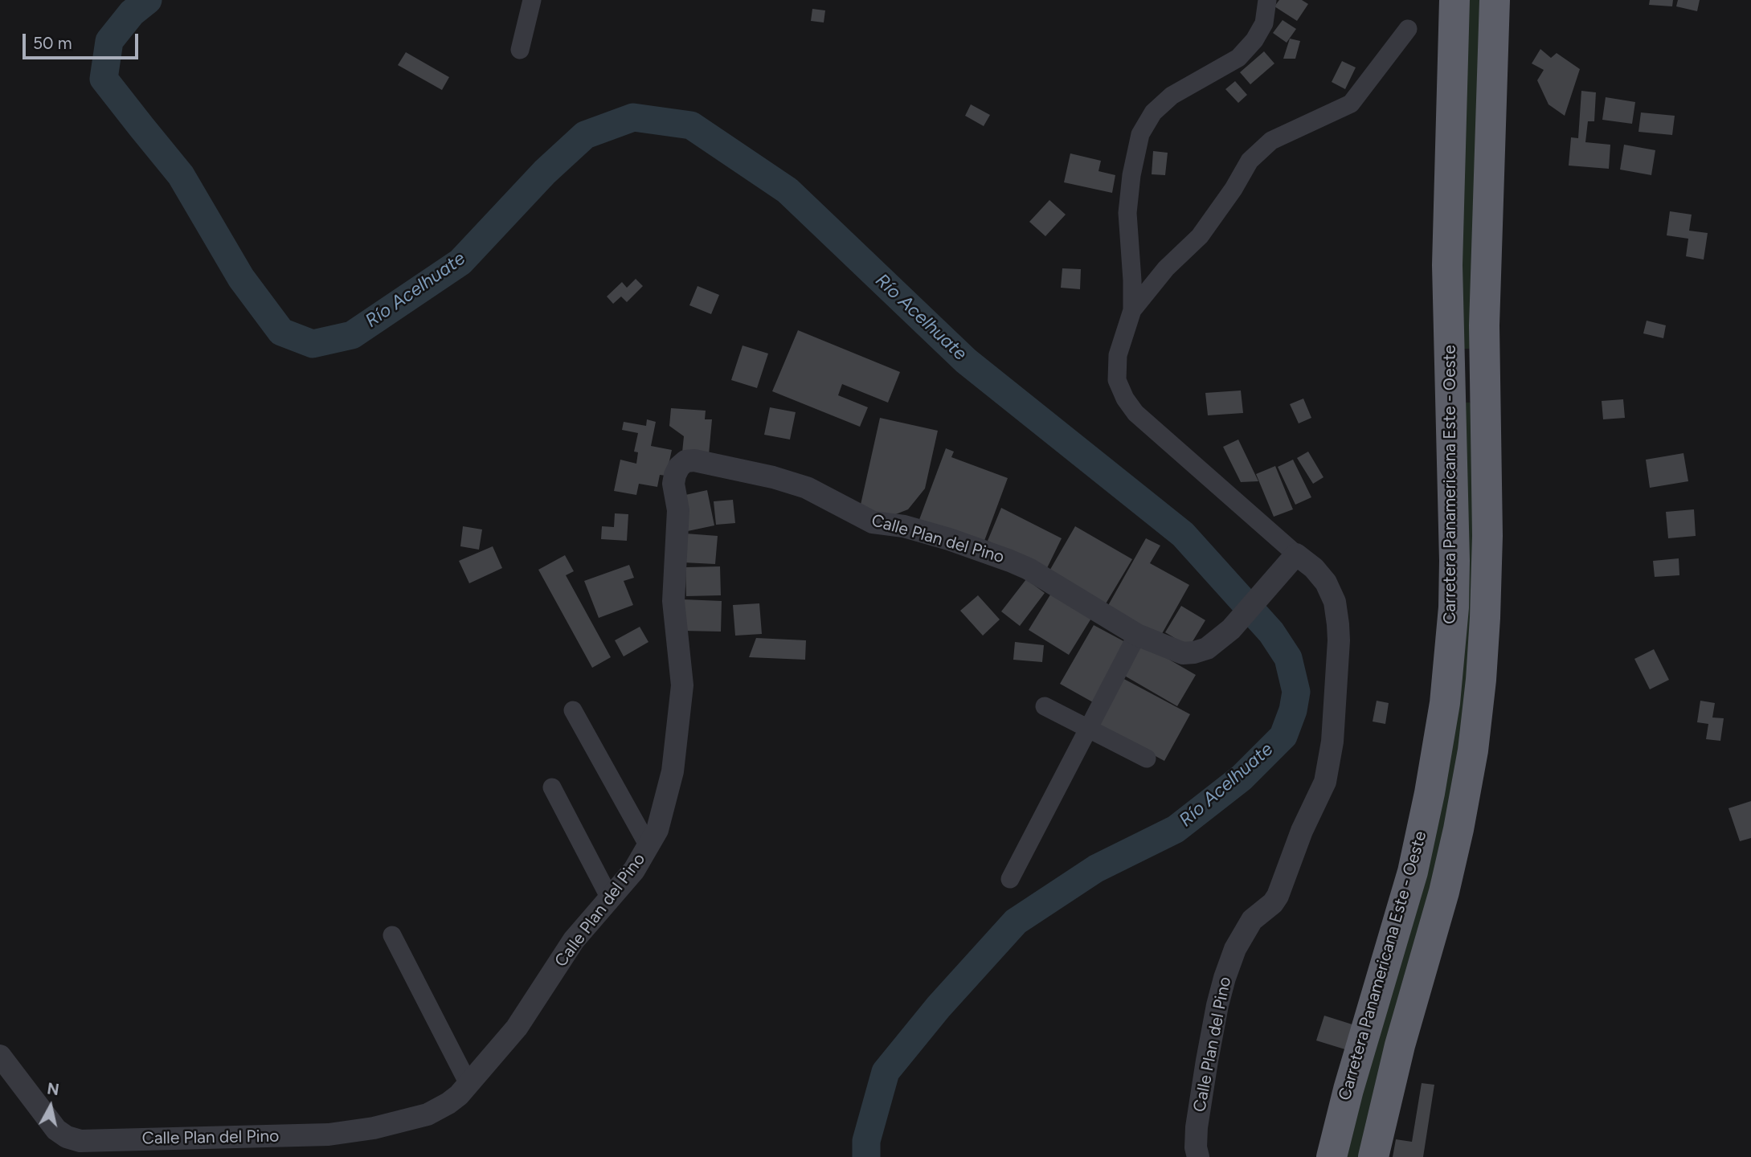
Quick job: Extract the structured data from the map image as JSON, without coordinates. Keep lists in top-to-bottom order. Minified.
{"streets":{"highway":["Carretera Panamericana Este - Oeste"],"street":["Calle Plan del Pino"]},"water":["Río Acelhuate"],"scale_bar":"50 m","north":"top"}
